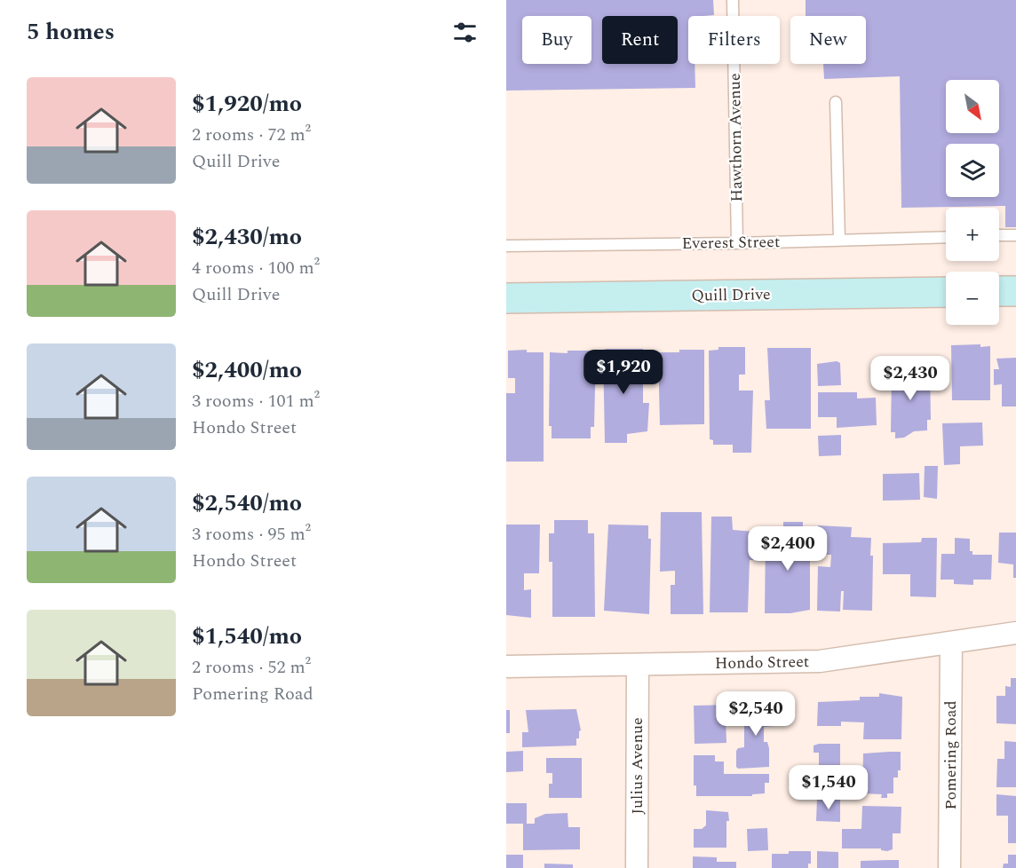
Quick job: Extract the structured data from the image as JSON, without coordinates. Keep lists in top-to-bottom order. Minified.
{"streets":{"street":["Quill Drive","Hondo Street","Pomering Road","Julius Avenue"],"lane":["Hawthorn Avenue","Everest Street"]},"crossings":[["Hawthorn Avenue","Everest Street"],["Hondo Street","Pomering Road"],["Hondo Street","Julius Avenue"]],"north":"bottom right","page":{"heading":"5 homes","chip":["Buy","Rent","Filters","New"],"list":[{"name":"$1,920/mo","note":"2 rooms · 72 m² · Quill Drive"},{"name":"$2,430/mo","note":"4 rooms · 100 m² · Quill Drive"},{"name":"$2,400/mo","note":"3 rooms · 101 m² · Hondo Street"},{"name":"$2,540/mo","note":"3 rooms · 95 m² · Hondo Street"},{"name":"$1,540/mo","note":"2 rooms · 52 m² · Pomering Road"}],"map_buttons":["+","−"],"price":["$1,920","$2,430","$2,400","$2,540","$1,540"]}}
